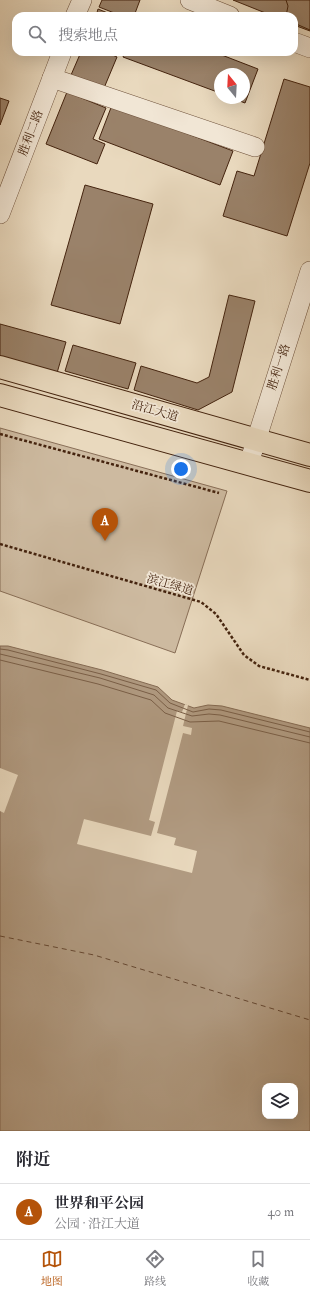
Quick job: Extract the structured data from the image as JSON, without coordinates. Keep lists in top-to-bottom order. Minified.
{"streets":{"main road":["沿江大道"],"street":["胜利二路","胜利一路"],"path":["滨江绿道"]},"crossings":[["胜利一路","沿江大道"]],"north":"top","page":{"search":"搜索地点","pins":"A","heading":"附近","list":[{"mark":"A","name":"世界和平公园","note":"公园 · 沿江大道","value":"40 m"}],"nav":["地图","路线","收藏"]}}
